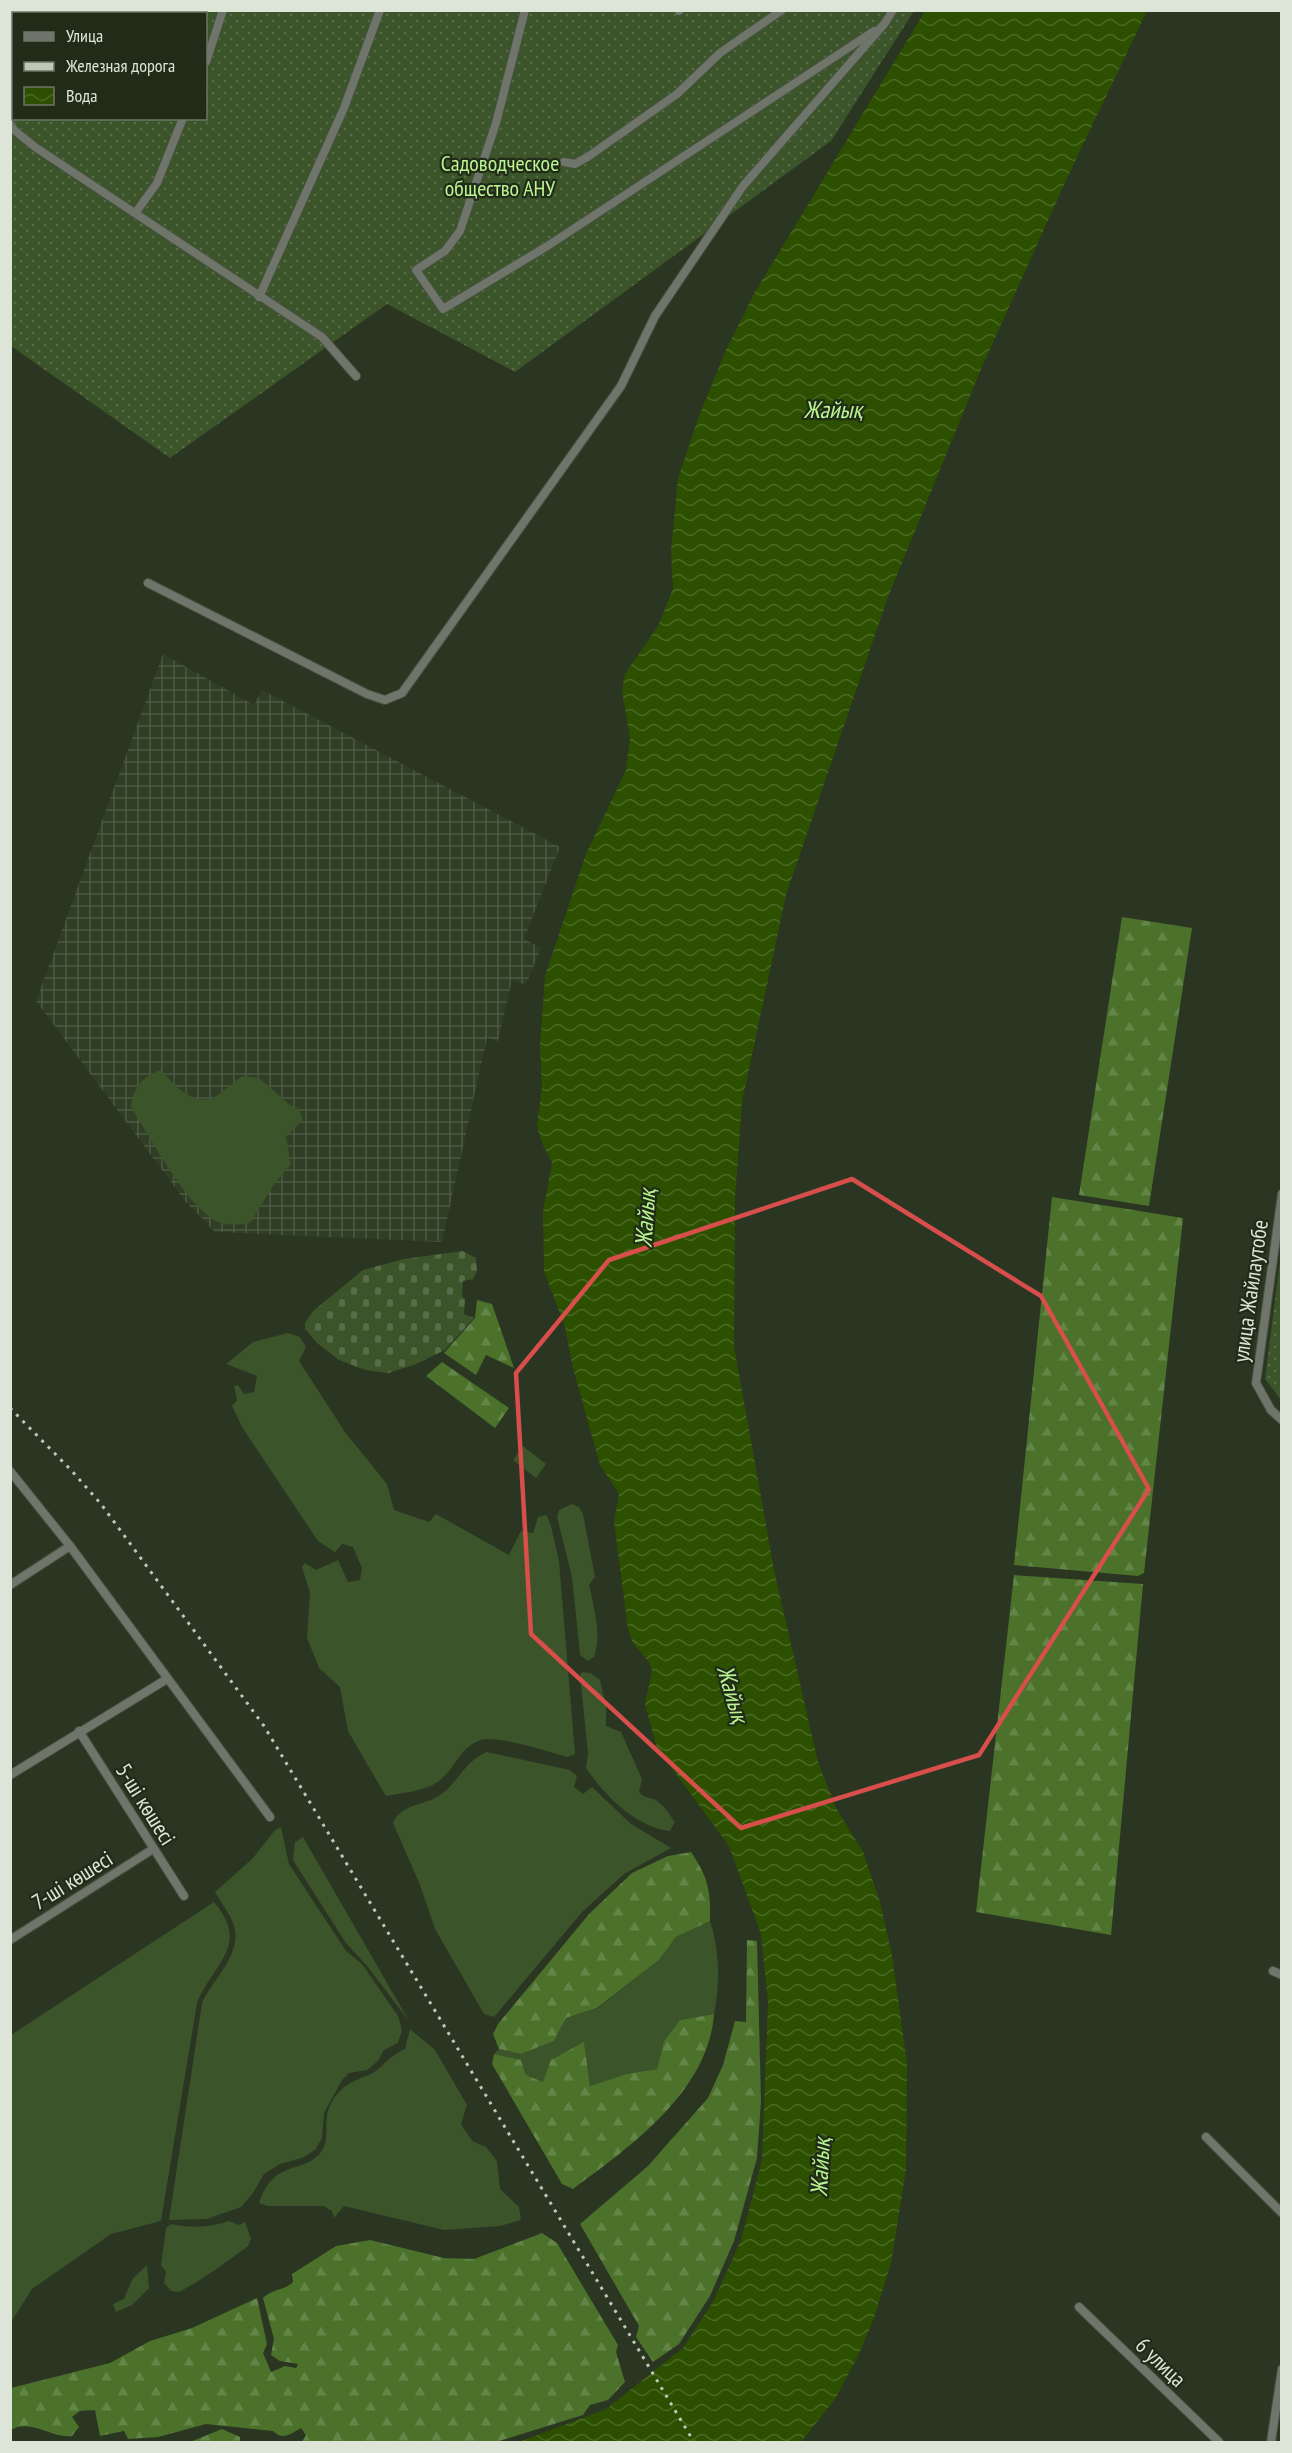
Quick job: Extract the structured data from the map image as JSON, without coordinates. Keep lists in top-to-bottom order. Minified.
{"streets":{"street":["улица Жайлаутобе","5-шi көшесі","7-шi көшесі","6 улица"]},"crossings":[["5-шi көшесі","7-шi көшесі"]],"water":["Жайық"],"parks":["Садоводческое общество АНУ"],"legend":["Улица","Железная дорога","Вода"]}
